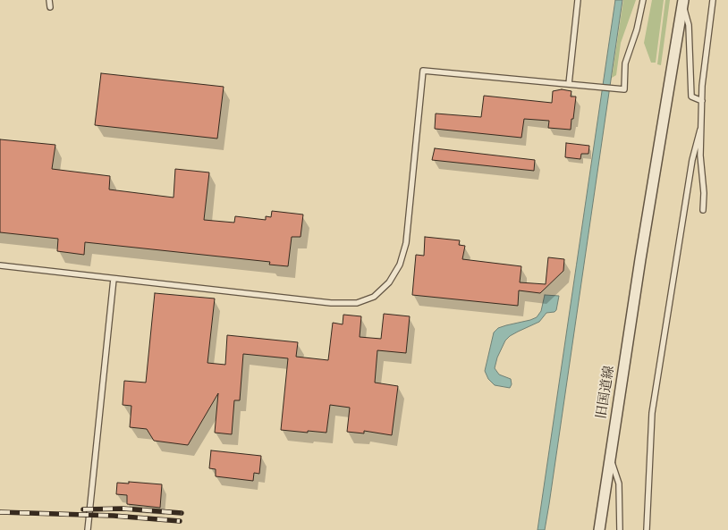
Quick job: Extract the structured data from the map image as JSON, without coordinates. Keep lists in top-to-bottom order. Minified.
{"streets":{"street":["旧国道線"]}}
